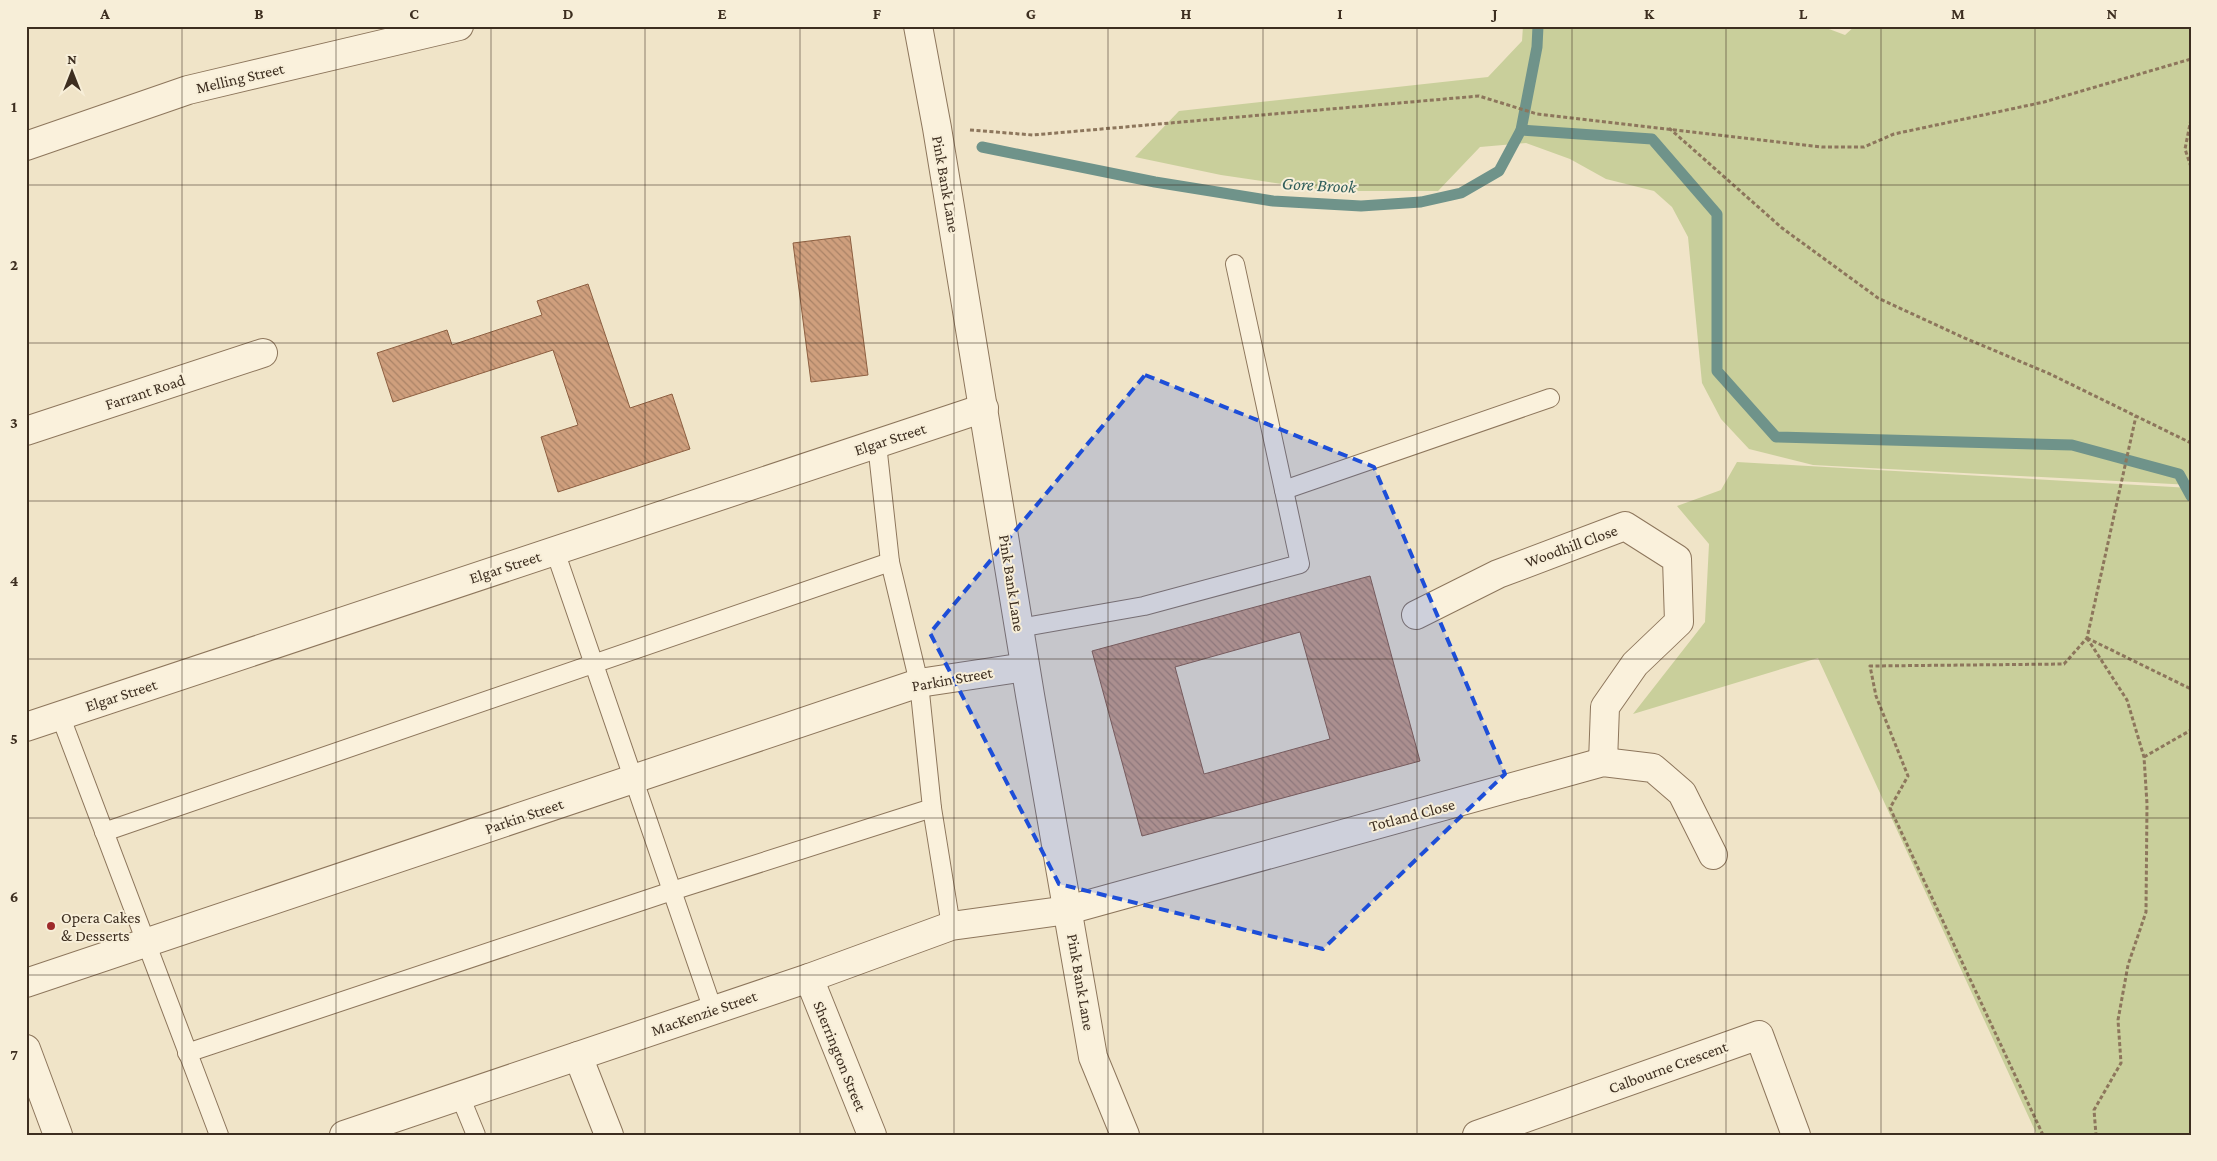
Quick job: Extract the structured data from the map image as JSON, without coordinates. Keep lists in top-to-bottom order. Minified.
{"streets":{"street":["Melling Street","Pink Bank Lane","Farrant Road","Elgar Street","Woodhill Close","Parkin Street","Totland Close","MacKenzie Street","Sherrington Street","Calbourne Crescent"]},"crossings":[["Pink Bank Lane","Elgar Street"],["Pink Bank Lane","Parkin Street"],["Pink Bank Lane","Totland Close"],["Pink Bank Lane","MacKenzie Street"],["Woodhill Close","Totland Close"],["Totland Close","MacKenzie Street"],["MacKenzie Street","Sherrington Street"]],"water":["Gore Brook"],"places":["Opera Cakes & Desserts"],"north":"top","grid":{"columns":["A","B","C","D","E","F","G","H","I","J","K","L","M","N"],"rows":["1","2","3","4","5","6","7"]}}
